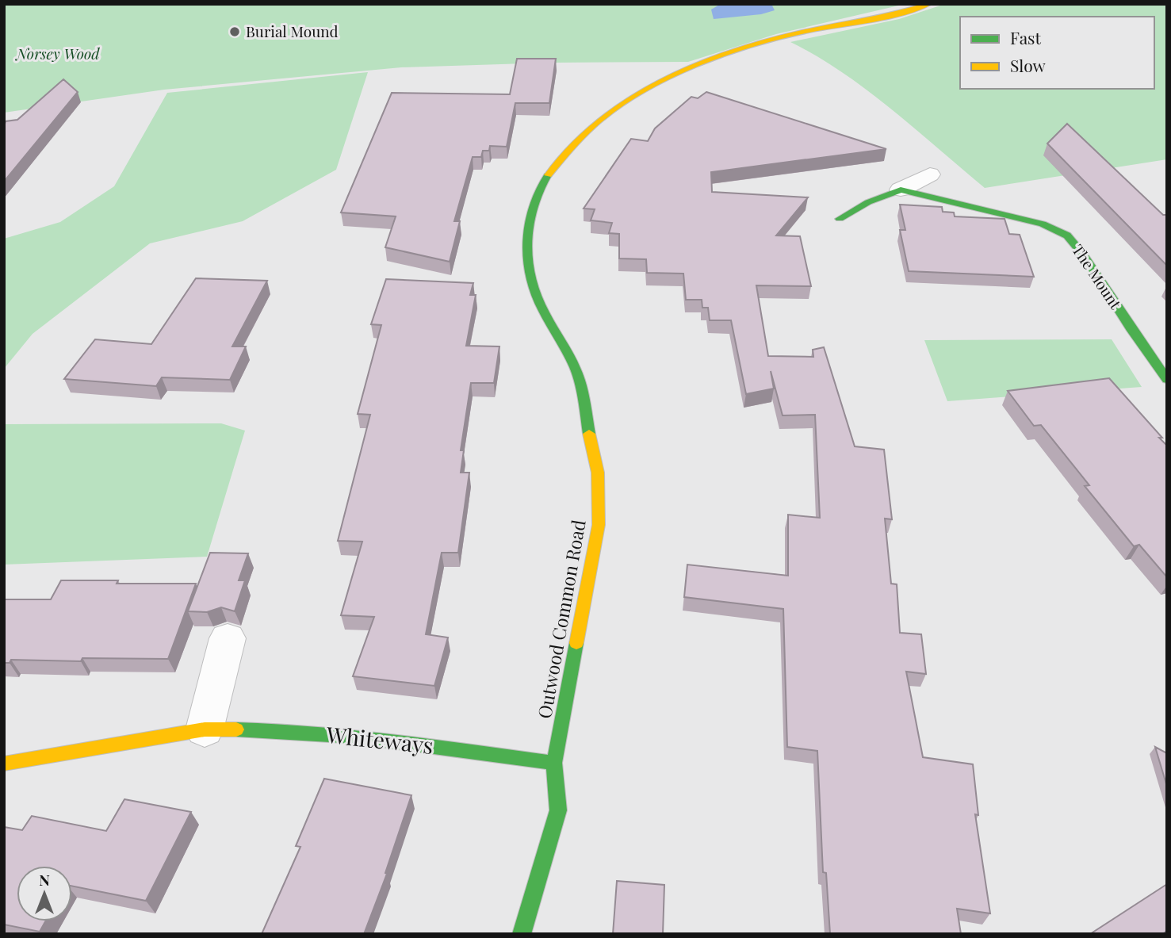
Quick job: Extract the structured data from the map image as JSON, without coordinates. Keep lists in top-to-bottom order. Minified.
{"streets":{"street":["The Mount","Outwood Common Road","Whiteways"]},"crossings":[["Outwood Common Road","Whiteways"]],"parks":["Norsey Wood"],"places":["Burial Mound"],"legend":["Fast","Slow"],"north":"top"}
